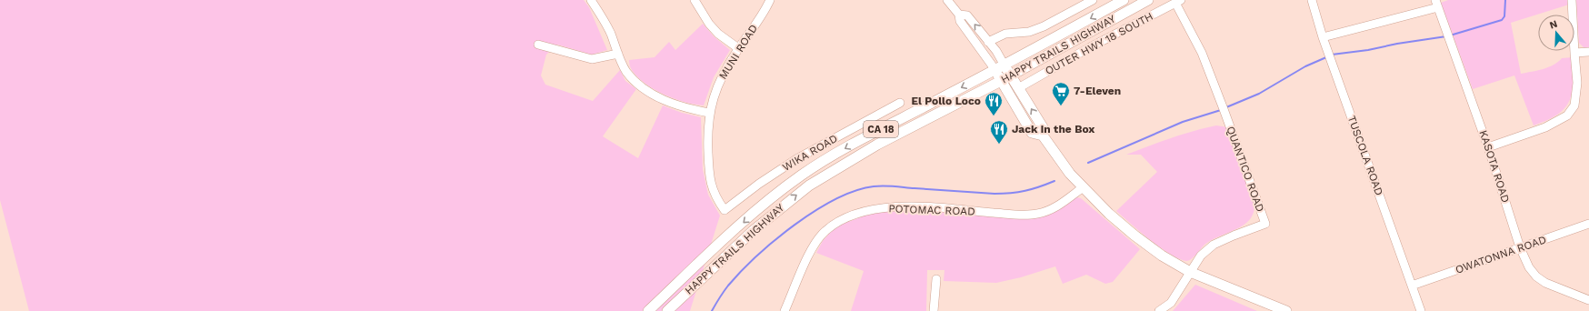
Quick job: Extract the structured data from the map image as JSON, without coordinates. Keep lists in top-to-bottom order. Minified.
{"streets":{"main road":["HAPPY TRAILS HIGHWAY","CA 18"],"street":["OUTER HWY 18 SOUTH","MUNI ROAD","WIKA ROAD","TUSCOLA ROAD","KASOTA ROAD","QUANTICO ROAD","POTOMAC ROAD","OWATONNA ROAD"]},"crossings":[["OUTER HWY 18 SOUTH","QUANTICO ROAD"],["MUNI ROAD","WIKA ROAD"],["TUSCOLA ROAD","OWATONNA ROAD"],["KASOTA ROAD","OWATONNA ROAD"]],"places":{"supermarket":["7-Eleven"],"restaurant":["El Pollo Loco","Jack in the Box"]},"north":"top"}
